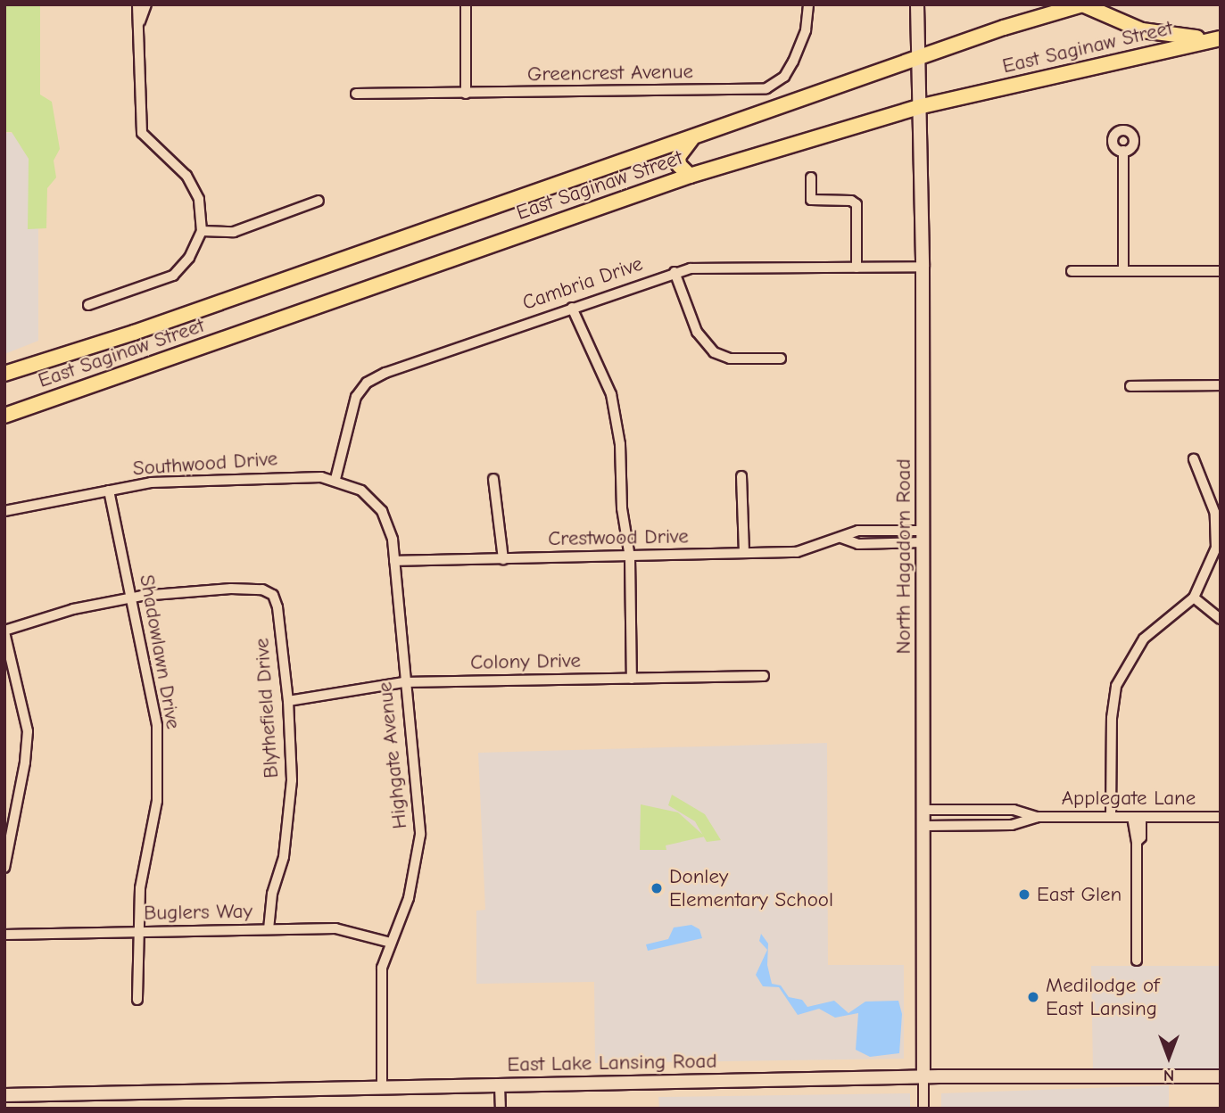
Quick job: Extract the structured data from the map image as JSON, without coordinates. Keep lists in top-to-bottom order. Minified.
{"streets":{"main road":["East Saginaw Street","North Hagadorn Road","East Lake Lansing Road"],"street":["Greencrest Avenue","Cambria Drive","Southwood Drive","Crestwood Drive","Shadowlawn Drive","Colony Drive","Blythefield Drive","Highgate Avenue","Applegate Lane","Buglers Way"]},"crossings":[["East Saginaw Street","North Hagadorn Road"],["Cambria Drive","Southwood Drive"],["Cambria Drive","North Hagadorn Road"],["Cambria Drive","Highgate Avenue"],["Southwood Drive","Shadowlawn Drive"],["Southwood Drive","Highgate Avenue"],["Crestwood Drive","North Hagadorn Road"],["Crestwood Drive","Highgate Avenue"],["North Hagadorn Road","Applegate Lane"],["North Hagadorn Road","East Lake Lansing Road"],["Shadowlawn Drive","Blythefield Drive"],["Shadowlawn Drive","Buglers Way"],["Colony Drive","Blythefield Drive"],["Colony Drive","Highgate Avenue"],["Blythefield Drive","Buglers Way"],["Highgate Avenue","Buglers Way"],["Highgate Avenue","East Lake Lansing Road"]],"places":["Donley Elementary School","East Glen","Medilodge of East Lansing"],"north":"bottom"}
